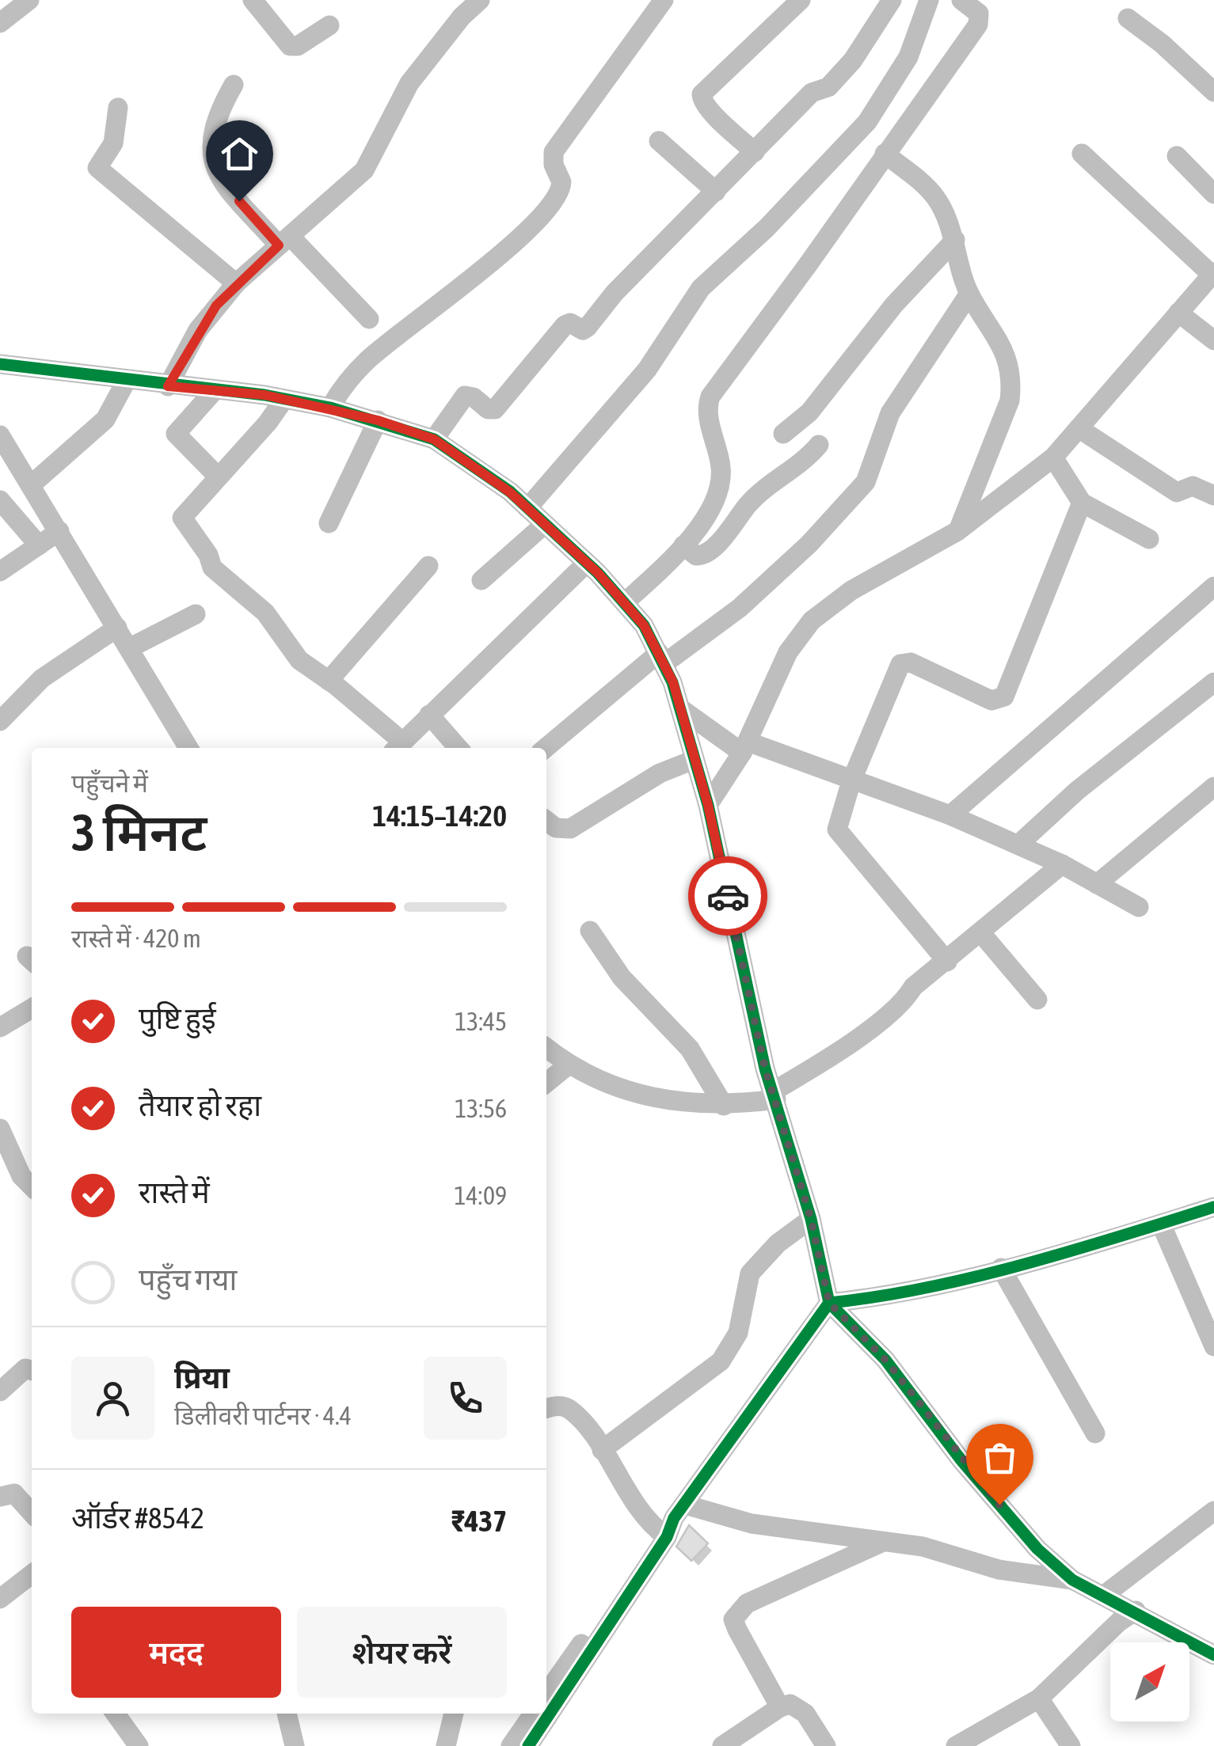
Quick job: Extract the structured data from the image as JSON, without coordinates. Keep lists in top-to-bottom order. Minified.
{"north":"top right","page":{"heading":["3 मिनट","पहुँचने में","14:15–14:20"],"panel":["प्रिया","डिलीवरी पार्टनर · 4.4","ऑर्डर #8542","₹437"],"bar":"रास्ते में · 420 m","list":[["पुष्टि हुई","13:45"],["तैयार हो रहा","13:56"],["रास्ते में","14:09"],"पहुँच गया"],"buttons":["मदद","शेयर करें"]}}
